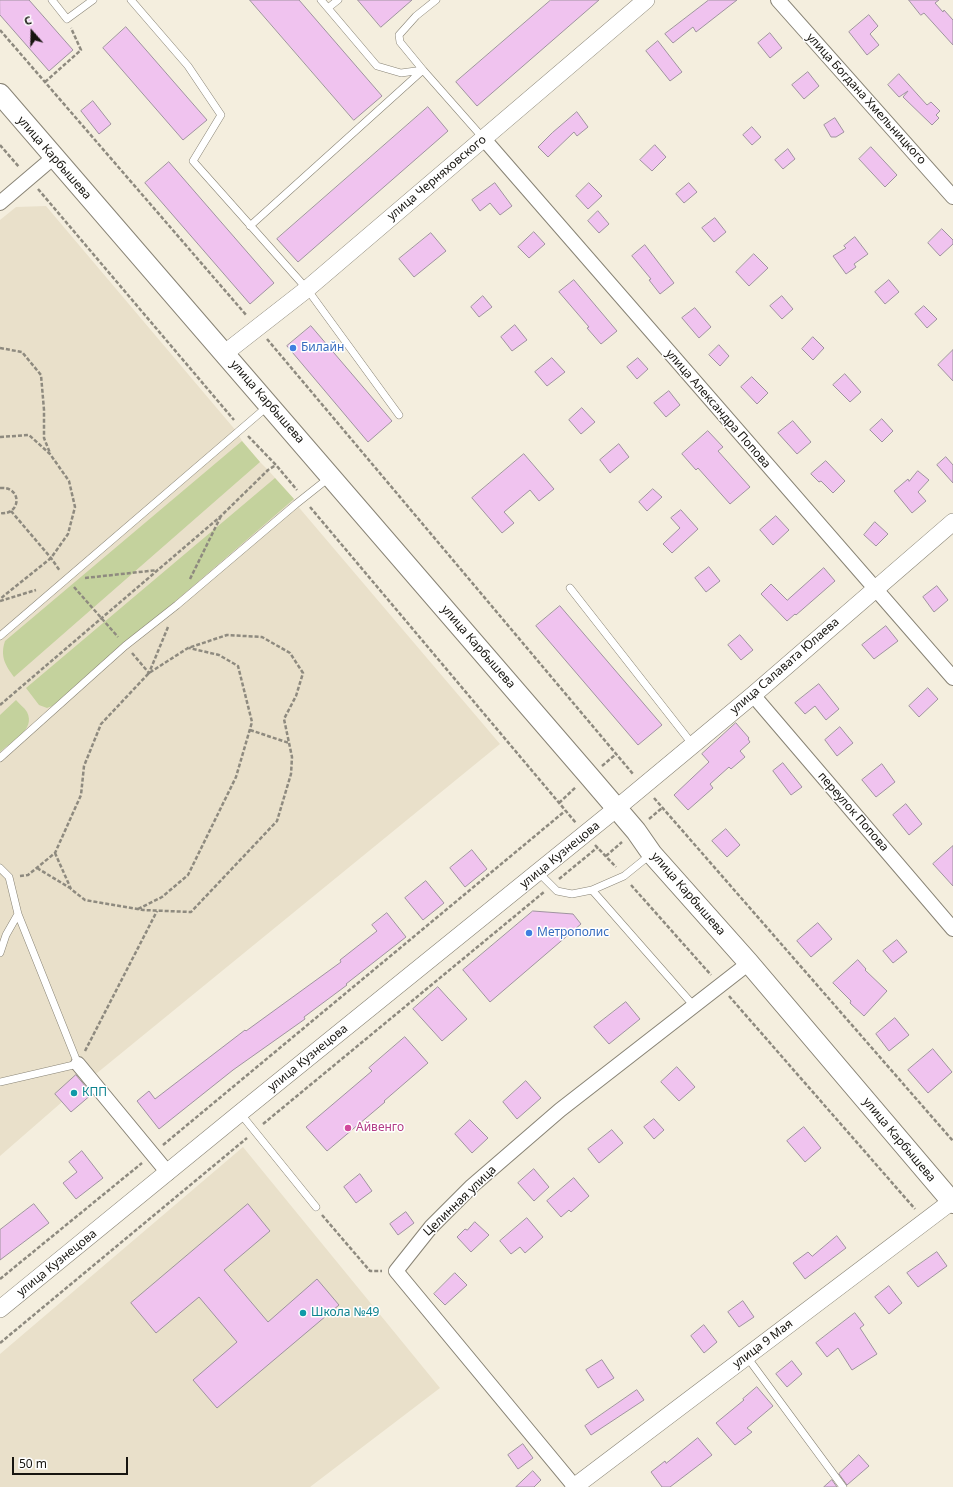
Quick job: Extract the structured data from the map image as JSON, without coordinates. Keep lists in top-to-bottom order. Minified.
{"streets":{"main road":["улица Карбышева"],"street":["улица Богдана Хмельницкого","улица Черняховского","улица Александра Попова","улица Салавата Юлаева","переулок Попова","улица Кузнецова","Целинная улица","улица 9 Мая"]},"crossings":[["улица Карбышева","улица Черняховского"],["улица Карбышева","улица Салавата Юлаева"],["улица Карбышева","улица Кузнецова"],["улица Карбышева","Целинная улица"],["улица Карбышева","улица 9 Мая"],["улица Черняховского","улица Александра Попова"],["улица Александра Попова","улица Салавата Юлаева"],["улица Салавата Юлаева","переулок Попова"],["улица Салавата Юлаева","улица Кузнецова"]],"places":["Билайн","Метрополис","КПП","Айвенго","Школа №49"],"scale_bar":"50 m","north":"top"}
